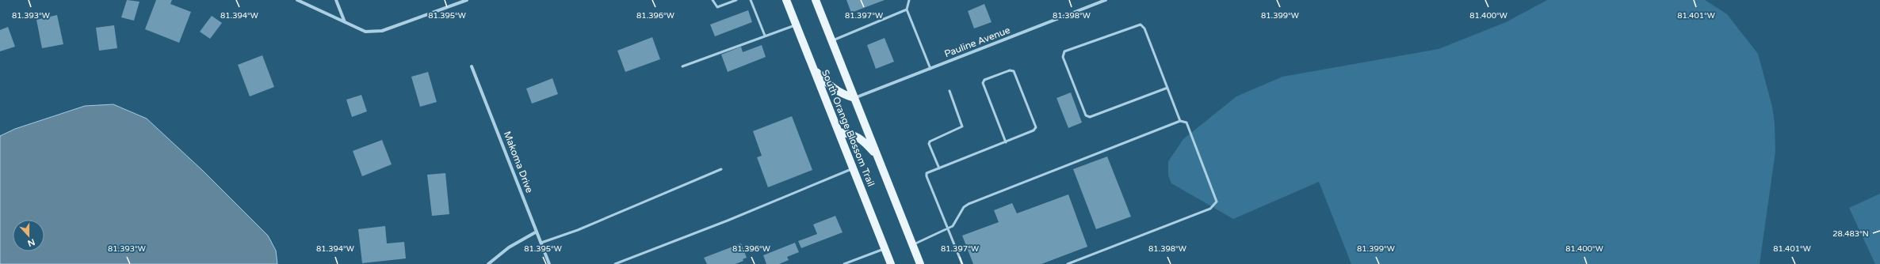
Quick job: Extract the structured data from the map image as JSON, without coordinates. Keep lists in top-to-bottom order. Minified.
{"streets":{"main road":["South Orange Blossom Trail"],"street":["Pauline Avenue","Makoma Drive"]},"crossings":[["Pauline Avenue","South Orange Blossom Trail"]],"north":"bottom","coordinates":["81.393°W","81.394°W","81.395°W","81.396°W","81.397°W","81.398°W","81.399°W","81.400°W","81.401°W","28.483°N"]}
